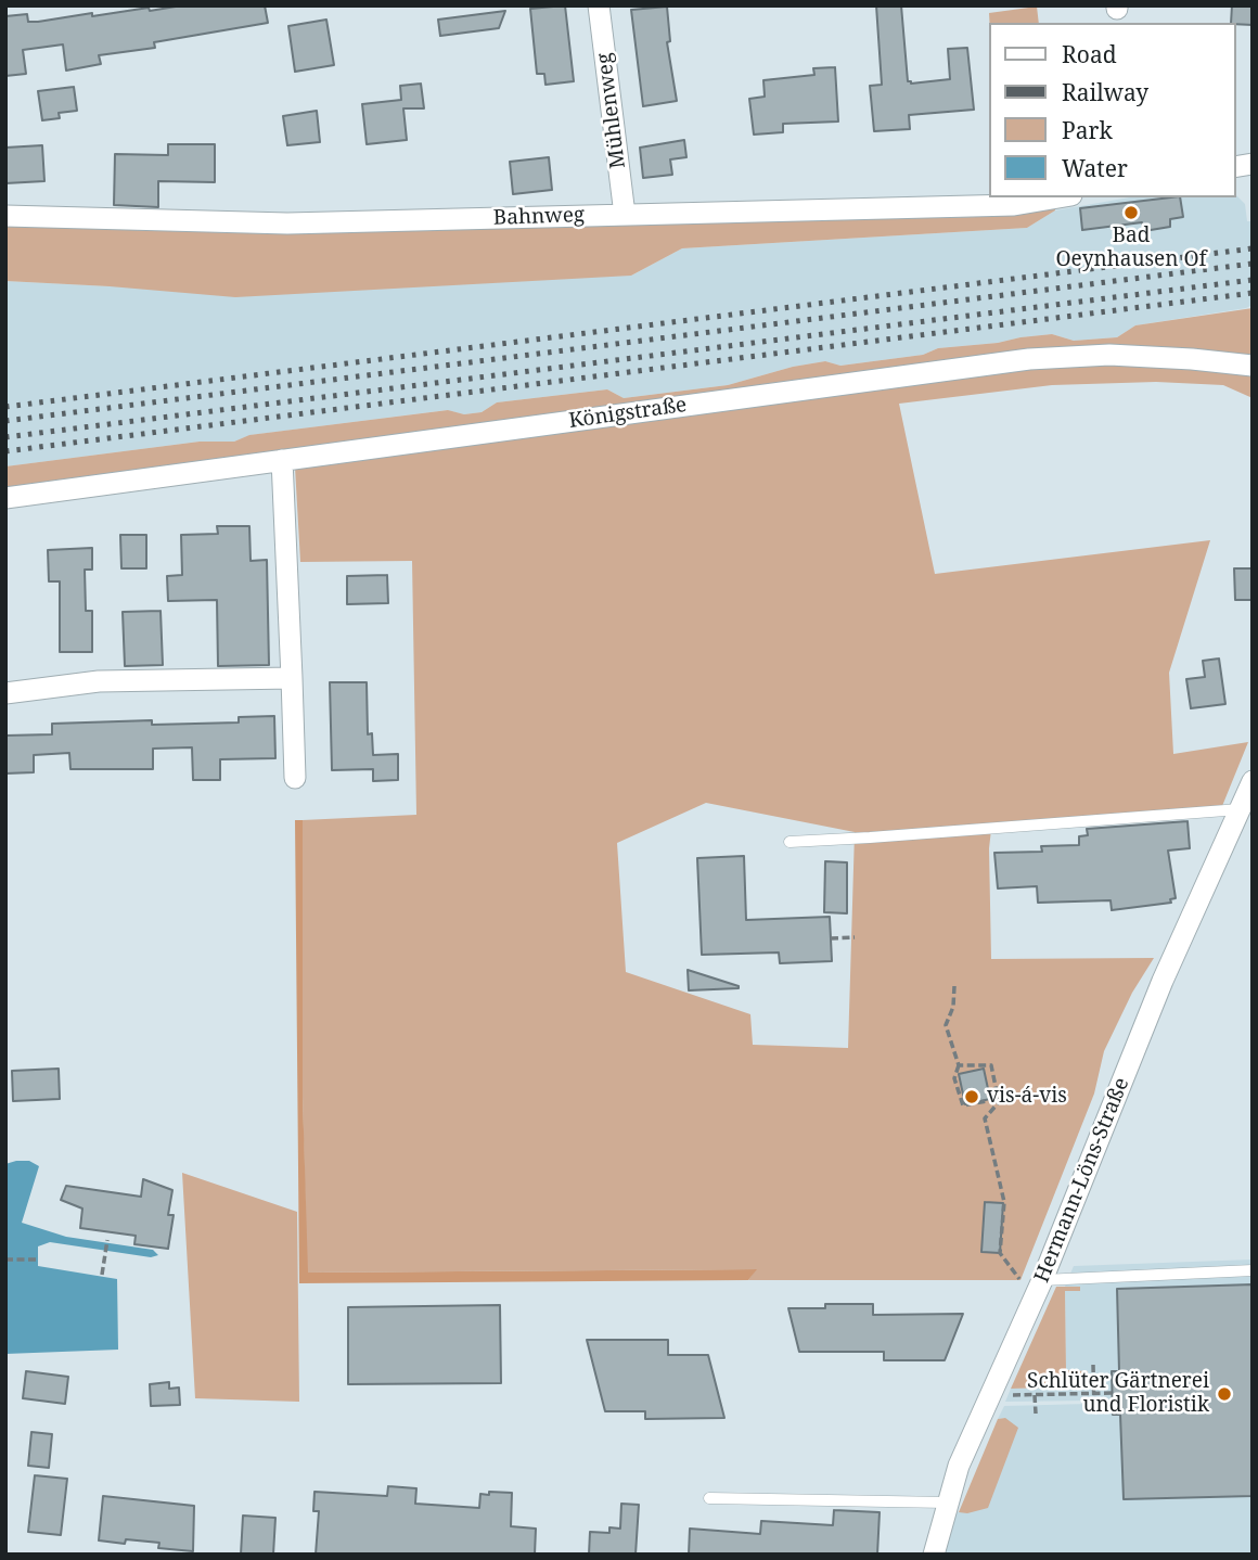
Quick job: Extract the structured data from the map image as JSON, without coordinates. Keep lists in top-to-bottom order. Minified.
{"streets":{"street":["Mühlenweg","Bahnweg","Königstraße","Hermann-Löns-Straße"]},"crossings":[["Mühlenweg","Bahnweg"]],"places":["Bad Oeynhausen Of","vis-á-vis","Schlüter Gärtnerei und Floristik"],"legend":["Road","Railway","Park","Water"]}
